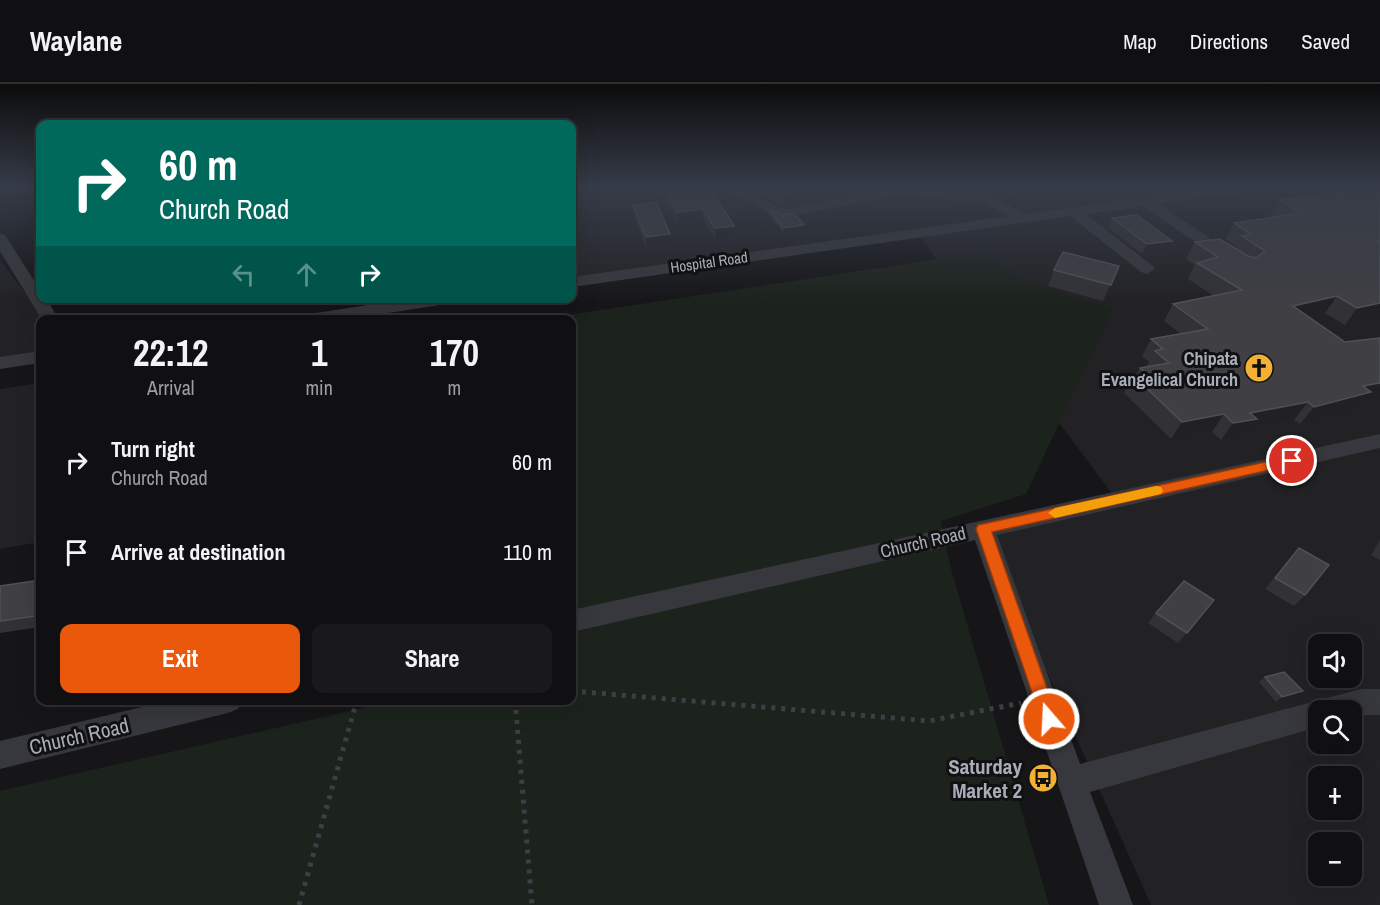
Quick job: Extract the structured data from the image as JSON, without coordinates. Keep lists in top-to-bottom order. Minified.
{"streets":{"street":["Hospital Road","Church Road"]},"places":{"church":["Chipata Evangelical Church"],"bus stop":["Saturday Market 2"]},"page":{"header":"Waylane","nav":["Map","Directions","Saved"],"turn":["60 m","Church Road"],"eta":["22:12","Arrival","1","min","170","m"],"list":[{"name":"Turn right","note":"Church Road","value":"60 m"},{"name":"Arrive at destination","value":"110 m"}],"buttons":["Exit","Share"],"map_buttons":["+","−"]}}
